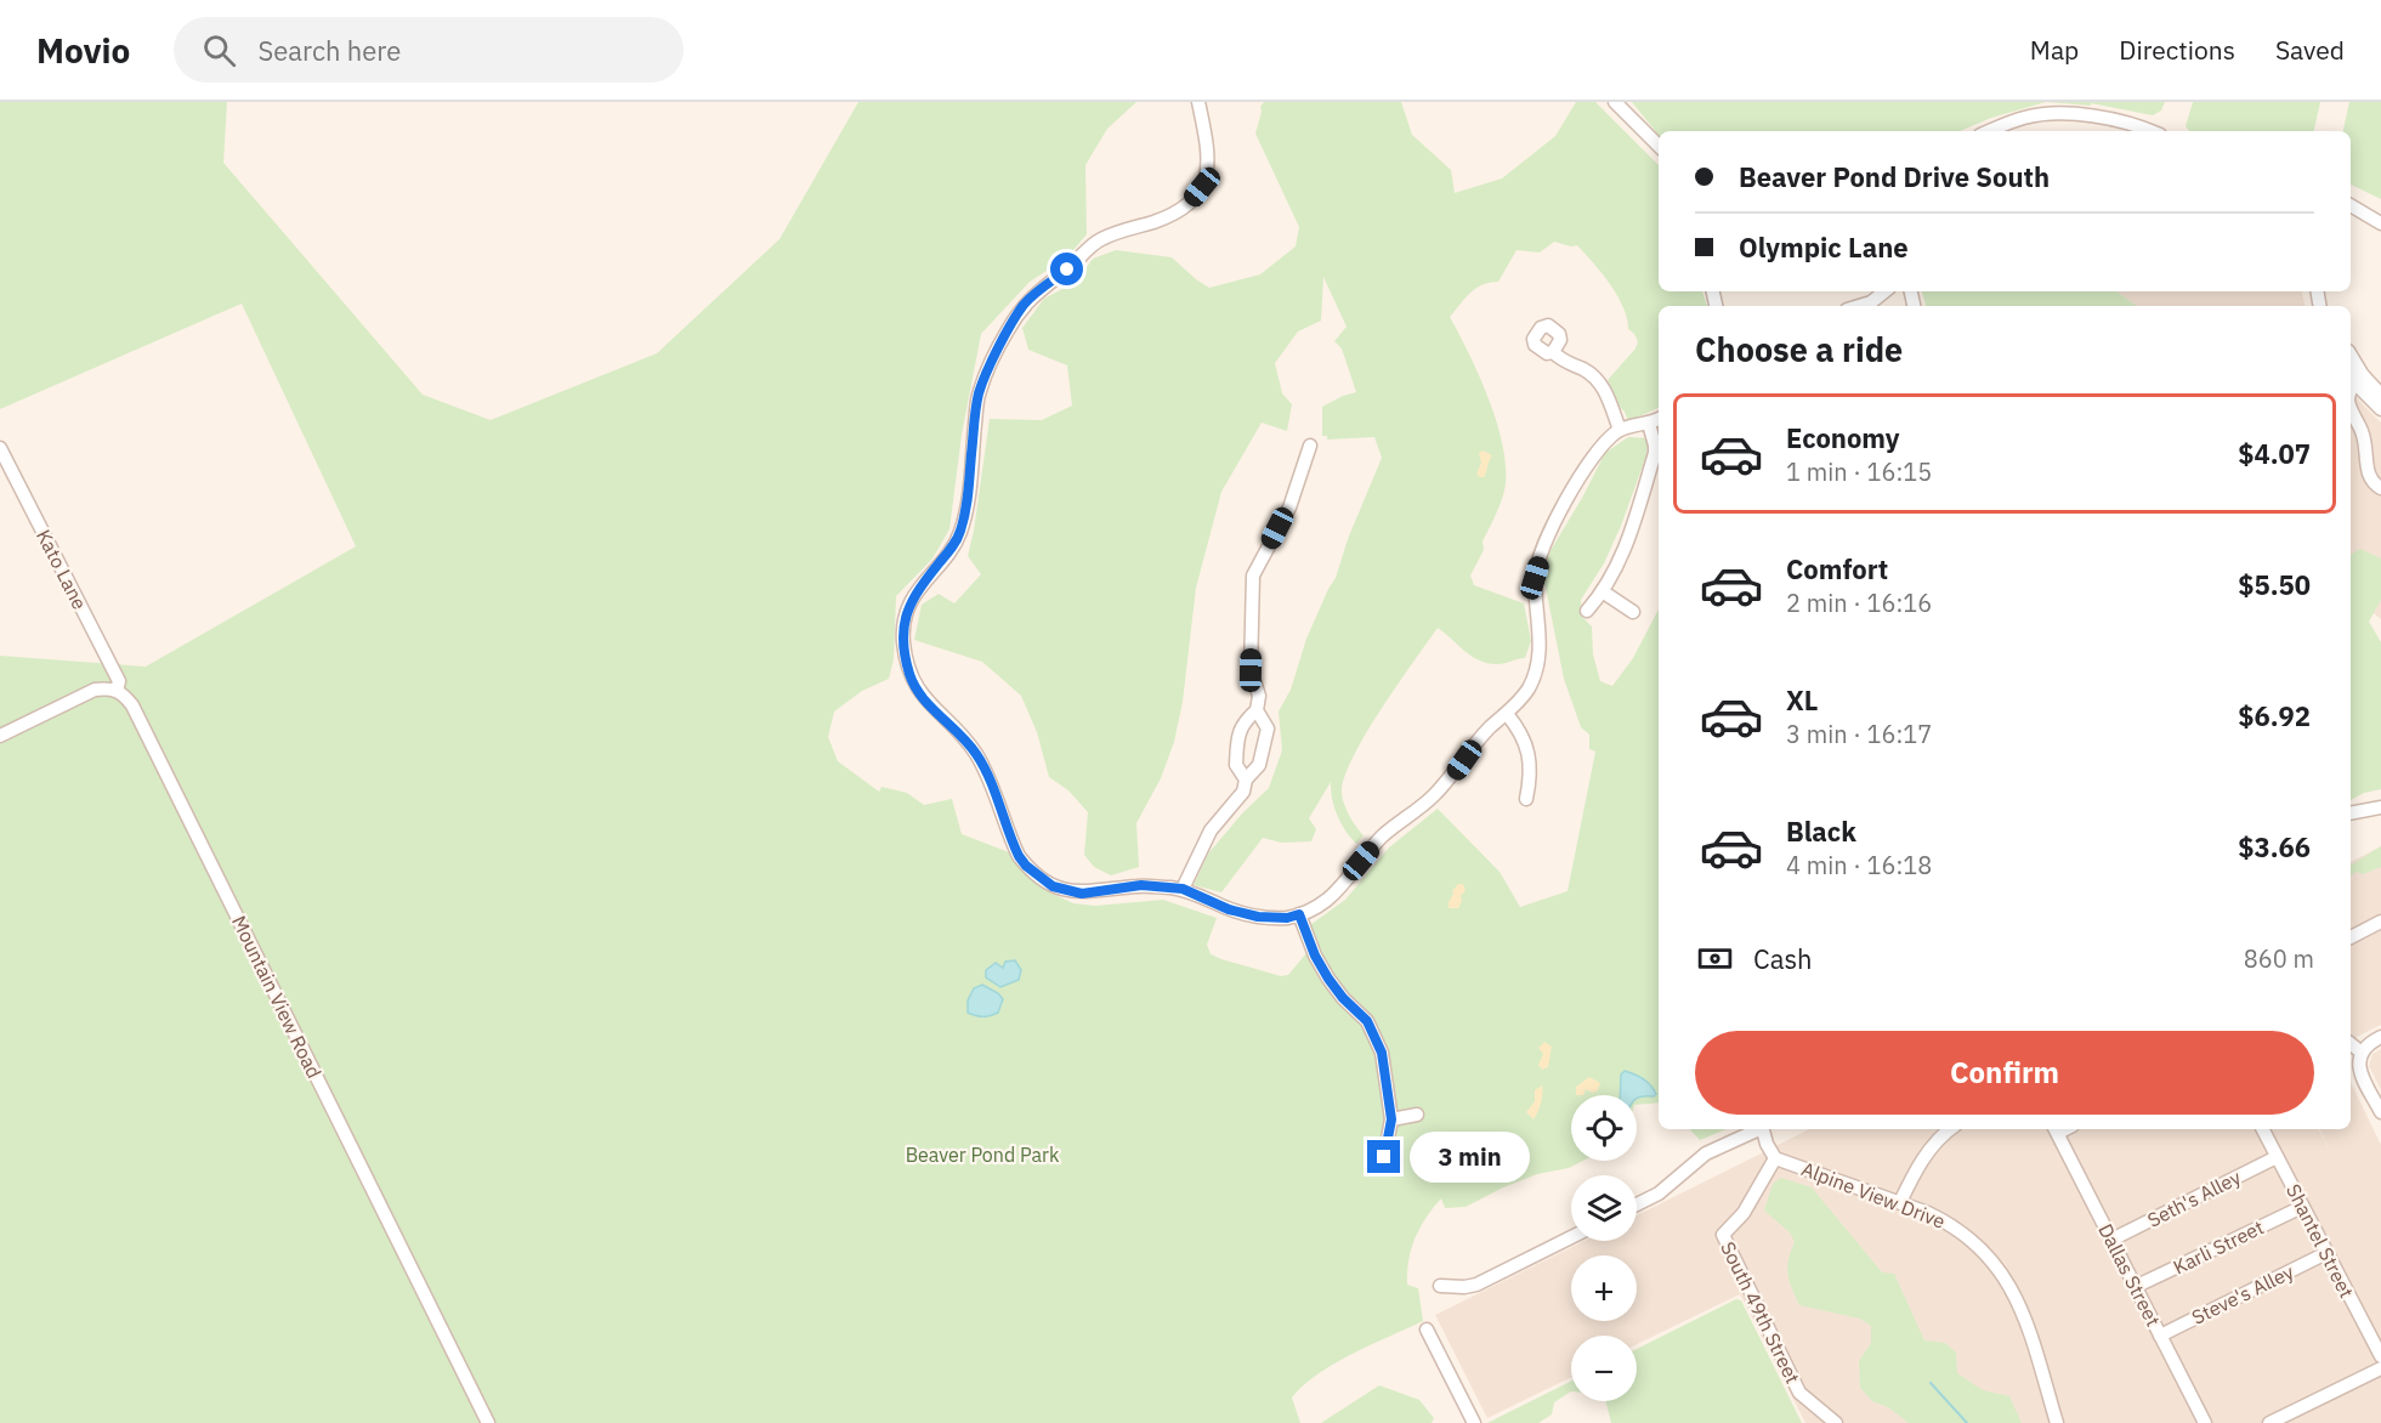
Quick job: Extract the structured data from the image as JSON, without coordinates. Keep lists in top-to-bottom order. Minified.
{"streets":{"street":["Kato Lane","Mountain View Road","Alpine View Drive","Seth's Alley","Shantel Street","Karli Street","Dallas Street","Steve's Alley","South 49th Street"]},"crossings":[["Kato Lane","Mountain View Road"],["Alpine View Drive","South 49th Street"],["Seth's Alley","Shantel Street"],["Seth's Alley","Dallas Street"],["Shantel Street","Karli Street"],["Shantel Street","Steve's Alley"],["Karli Street","Dallas Street"],["Dallas Street","Steve's Alley"]],"parks":["Beaver Pond Park"],"page":{"header":"Movio","search":"Search here","nav":["Map","Directions","Saved"],"banner":["Beaver Pond Drive South","Olympic Lane"],"heading":"Choose a ride","list":[{"name":"Economy","note":"1 min · 16:15","value":"$4.07"},{"name":"Comfort","note":"2 min · 16:16","value":"$5.50"},{"name":"XL","note":"3 min · 16:17","value":"$6.92"},{"name":"Black","note":"4 min · 16:18","value":"$3.66"}],"pay":["Cash","860 m"],"buttons":"Confirm","map_buttons":["+","−"],"bubble":"3 min"}}
